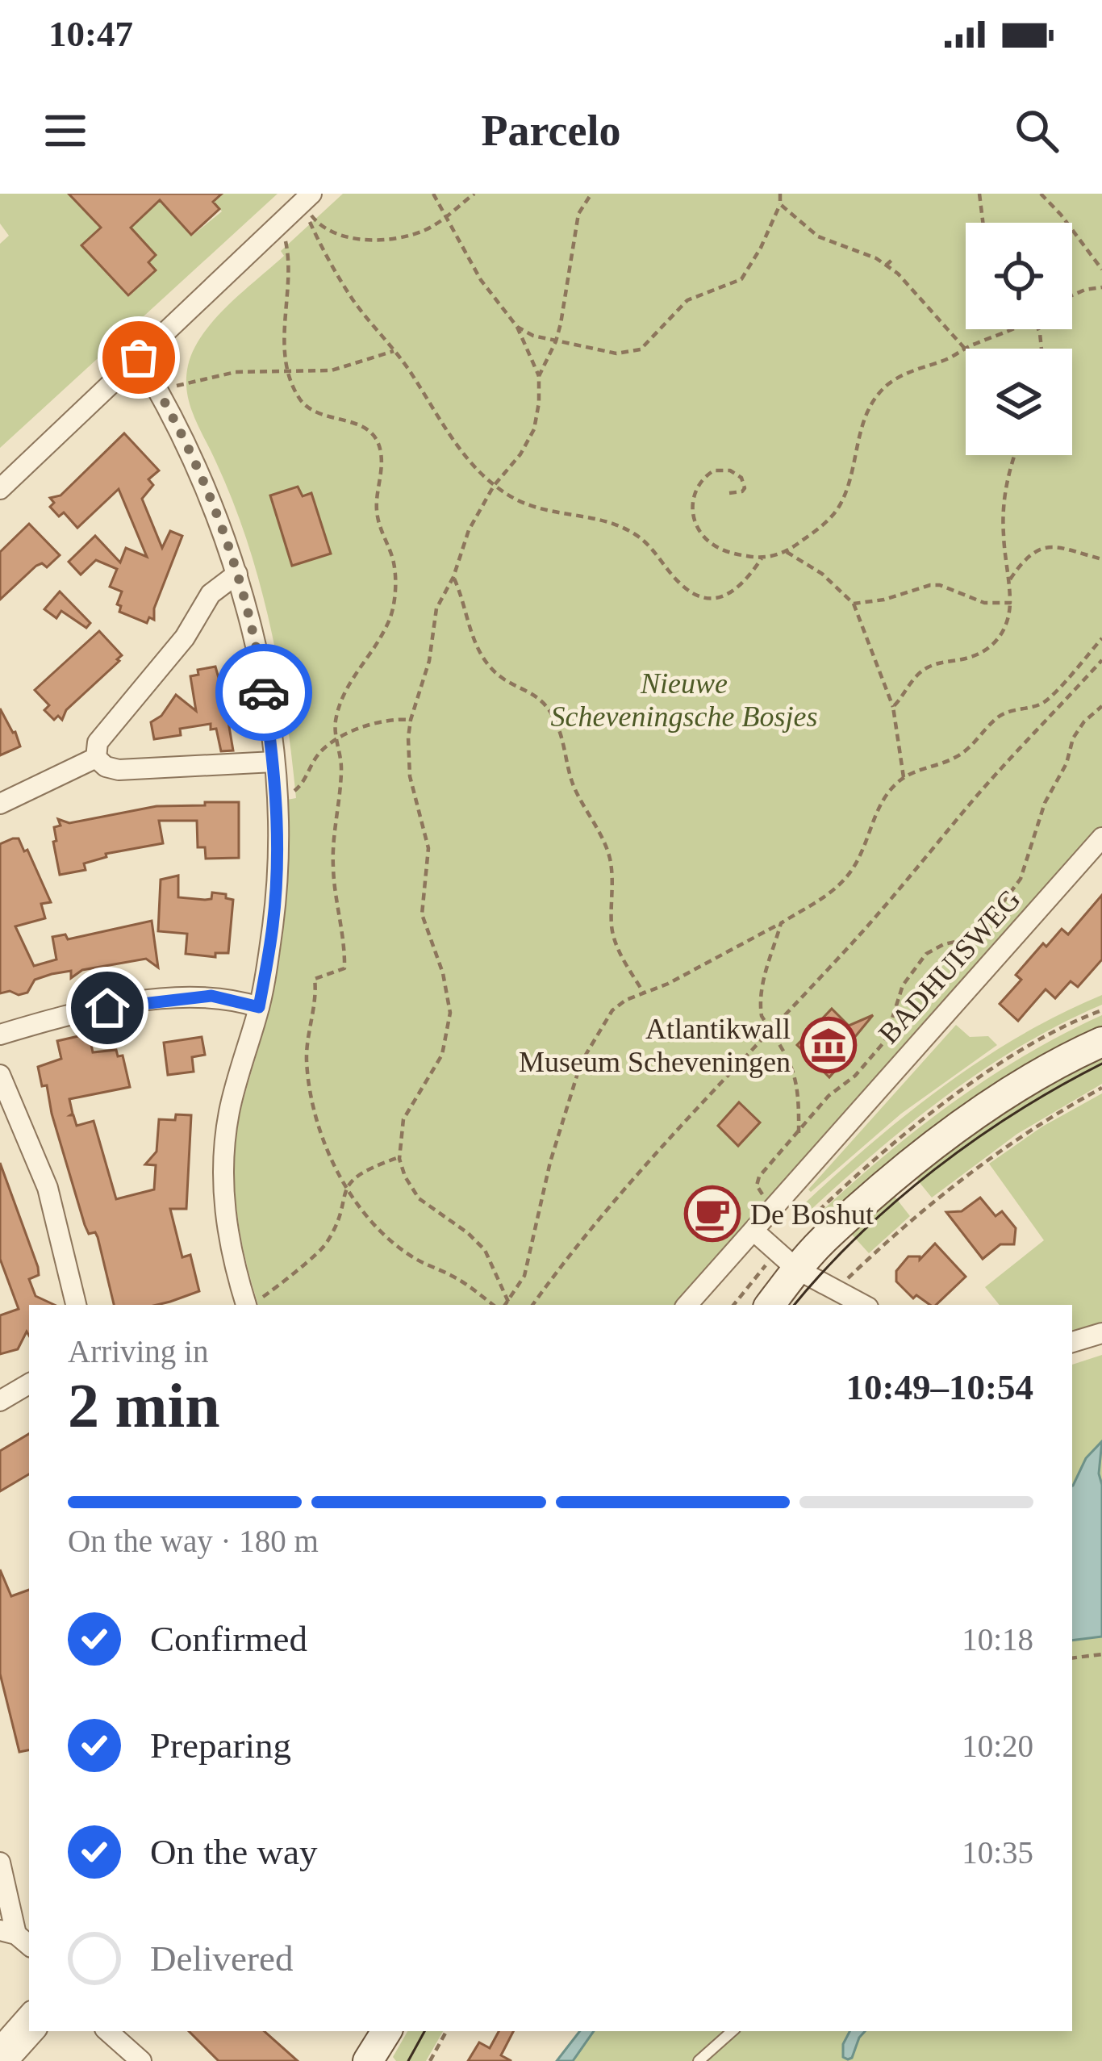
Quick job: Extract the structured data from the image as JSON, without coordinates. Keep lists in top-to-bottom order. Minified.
{"streets":{"street":["BADHUISWEG"]},"parks":["Nieuwe Scheveningsche Bosjes"],"places":{"museum":["Atlantikwall Museum Scheveningen"],"cafe":["De Boshut"]},"page":{"status":"10:47","header":"Parcelo","heading":["2 min","Arriving in","10:49–10:54"],"bar":"On the way · 180 m","list":[["Confirmed","10:18"],["Preparing","10:20"],["On the way","10:35"],"Delivered"]}}
